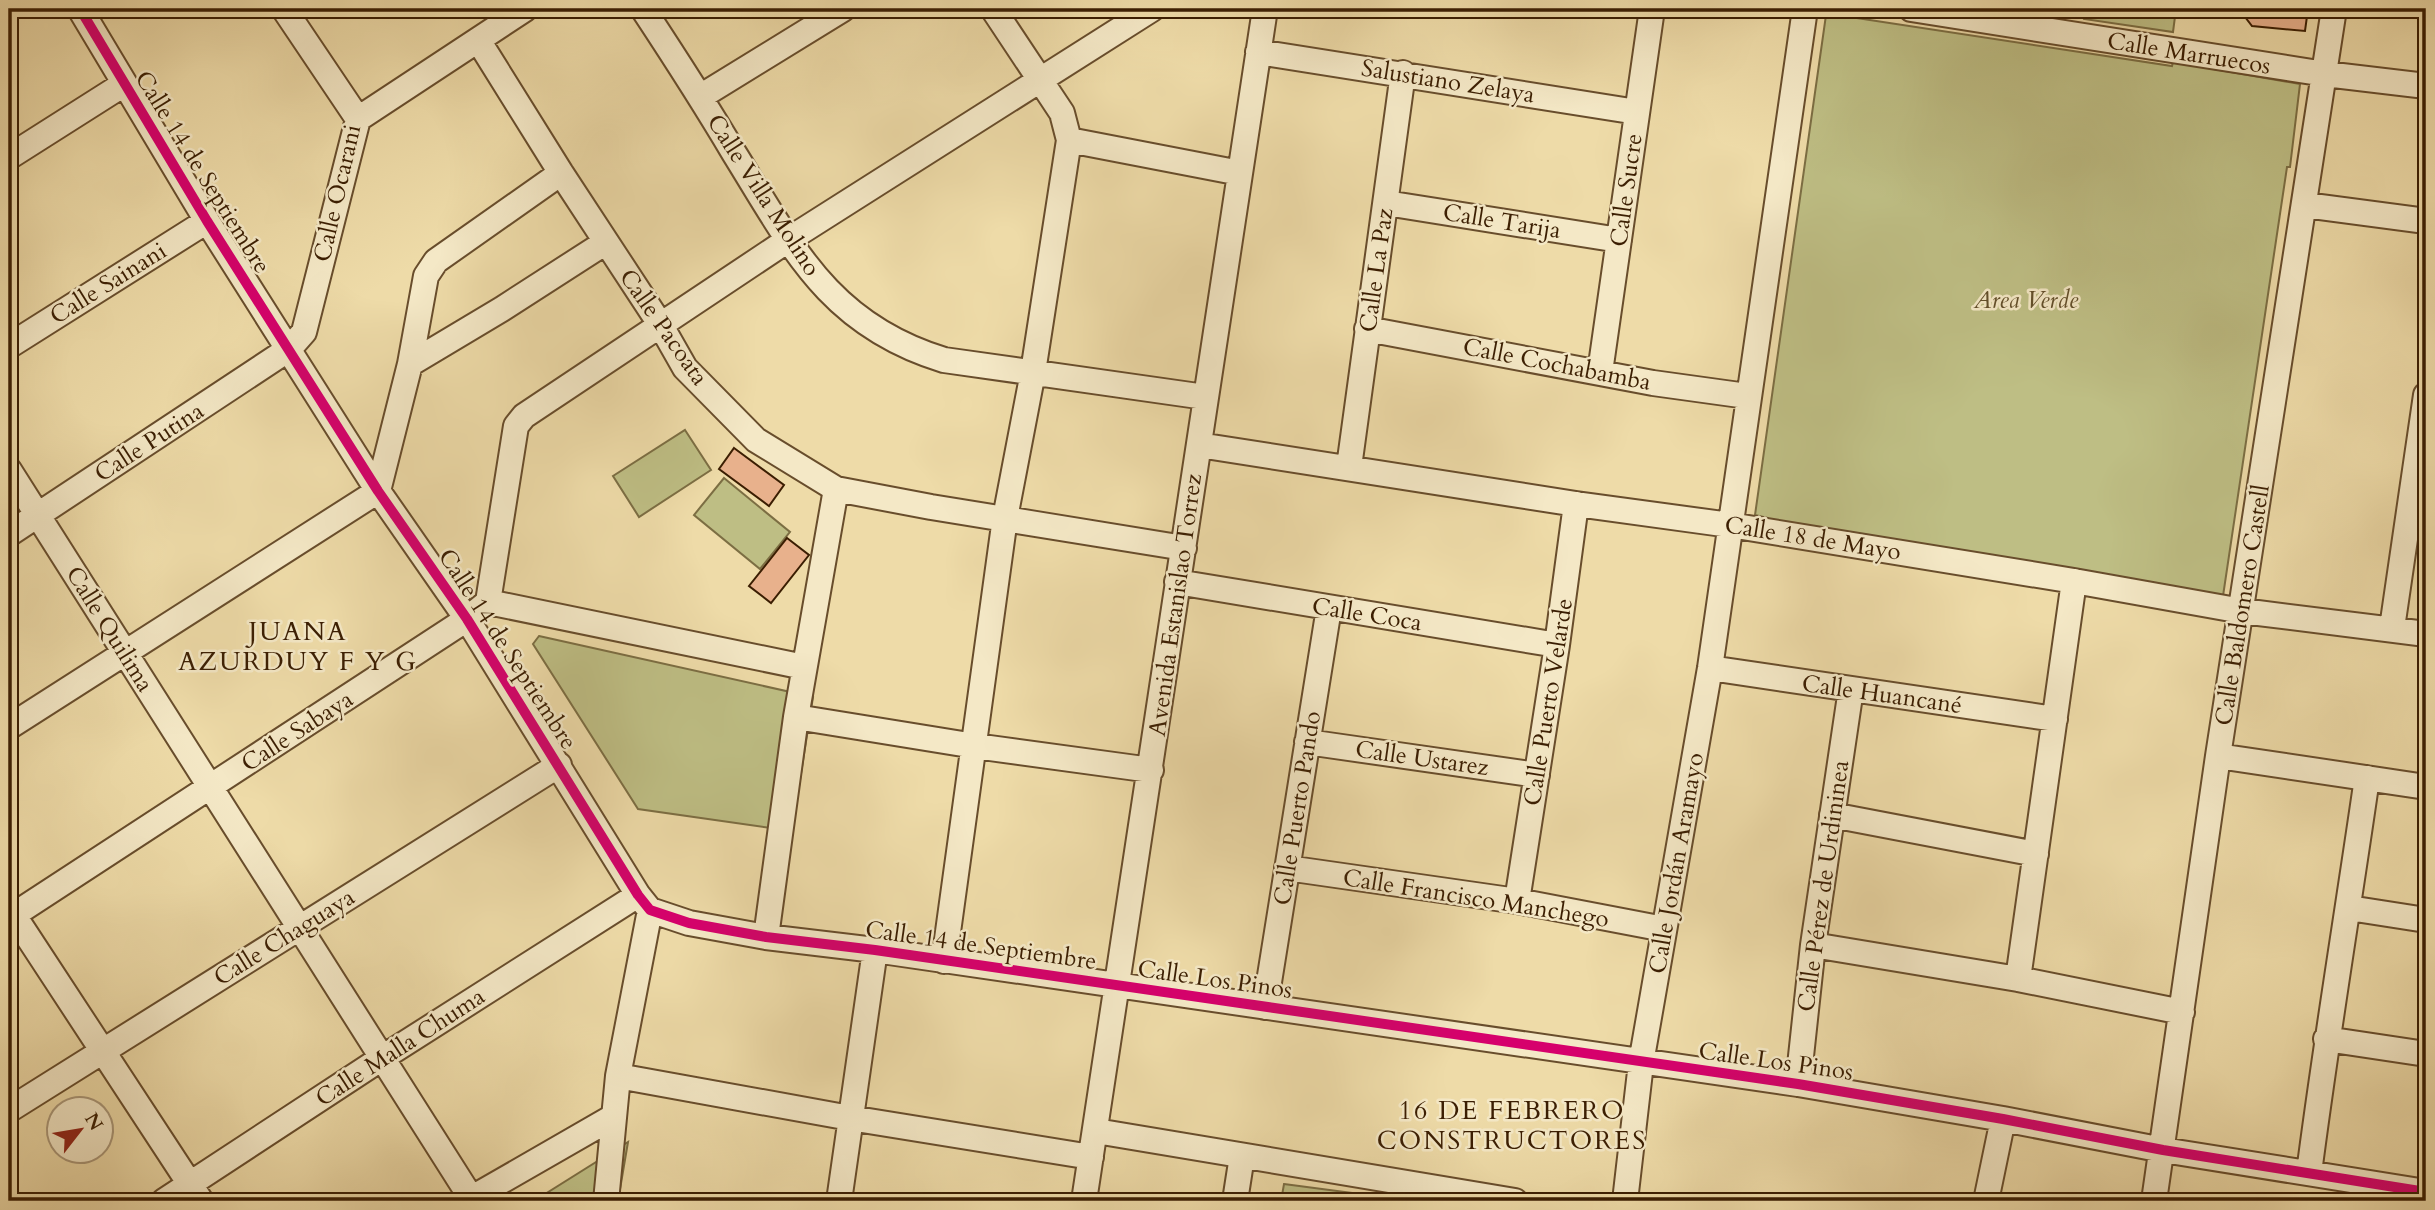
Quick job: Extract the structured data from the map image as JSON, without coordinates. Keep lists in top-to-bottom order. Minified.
{"streets":{"street":["Calle Marruecos","Salustiano Zelaya","Calle 14 de Septiembre","Calle Sucre","Calle Ocarani","Calle Villa Molino","Calle Tarija","Calle La Paz","Calle Sainani","Calle Pacoata","Calle Cochabamba","Calle Putina","Calle 18 de Mayo","Avenida Estanislao Torrez","Calle Baldomero Castell","Calle Coca","Calle Quilima","Calle Huancané","Calle Puerto Velarde","Calle Sabaya","Calle Ustarez","Calle Puerto Pando","Calle Jordán Aramayo","Calle Pérez de Urdininea","Calle Francisco Manchego","Calle Chaguaya","Calle Los Pinos","Calle Malla Chuma"]},"crossings":[["Calle Marruecos","Calle Baldomero Castell"],["Salustiano Zelaya","Calle Sucre"],["Salustiano Zelaya","Calle La Paz"],["Salustiano Zelaya","Avenida Estanislao Torrez"],["Calle 14 de Septiembre","Calle Ocarani"],["Calle 14 de Septiembre","Calle Sainani"],["Calle 14 de Septiembre","Calle Putina"],["Calle 14 de Septiembre","Avenida Estanislao Torrez"],["Calle 14 de Septiembre","Calle Sabaya"],["Calle 14 de Septiembre","Calle Chaguaya"],["Calle 14 de Septiembre","Calle Los Pinos"],["Calle 14 de Septiembre","Calle Malla Chuma"],["Calle Sucre","Calle Tarija"],["Calle Sucre","Calle Cochabamba"],["Calle Ocarani","Calle Putina"],["Calle Villa Molino","Avenida Estanislao Torrez"],["Calle Tarija","Calle La Paz"],["Calle La Paz","Calle Cochabamba"],["Calle La Paz","Calle 18 de Mayo"],["Calle Pacoata","Avenida Estanislao Torrez"],["Calle Cochabamba","Calle Jordán Aramayo"],["Calle Putina","Calle Quilima"],["Calle 18 de Mayo","Avenida Estanislao Torrez"],["Calle 18 de Mayo","Calle Baldomero Castell"],["Calle 18 de Mayo","Calle Puerto Velarde"],["Calle 18 de Mayo","Calle Jordán Aramayo"],["Avenida Estanislao Torrez","Calle Coca"],["Avenida Estanislao Torrez","Calle Los Pinos"],["Calle Baldomero Castell","Calle Los Pinos"],["Calle Coca","Calle Puerto Velarde"],["Calle Coca","Calle Puerto Pando"],["Calle Quilima","Calle Sabaya"],["Calle Quilima","Calle Chaguaya"],["Calle Quilima","Calle Malla Chuma"],["Calle Huancané","Calle Jordán Aramayo"],["Calle Huancané","Calle Pérez de Urdininea"],["Calle Puerto Velarde","Calle Ustarez"],["Calle Puerto Velarde","Calle Francisco Manchego"],["Calle Ustarez","Calle Puerto Pando"],["Calle Puerto Pando","Calle Francisco Manchego"],["Calle Puerto Pando","Calle Los Pinos"],["Calle Jordán Aramayo","Calle Francisco Manchego"],["Calle Jordán Aramayo","Calle Los Pinos"],["Calle Pérez de Urdininea","Calle Los Pinos"]],"districts":["JUANA AZURDUY F Y G","16 DE FEBRERO CONSTRUCTORES"],"parks":["Area Verde"],"north":"top right"}
